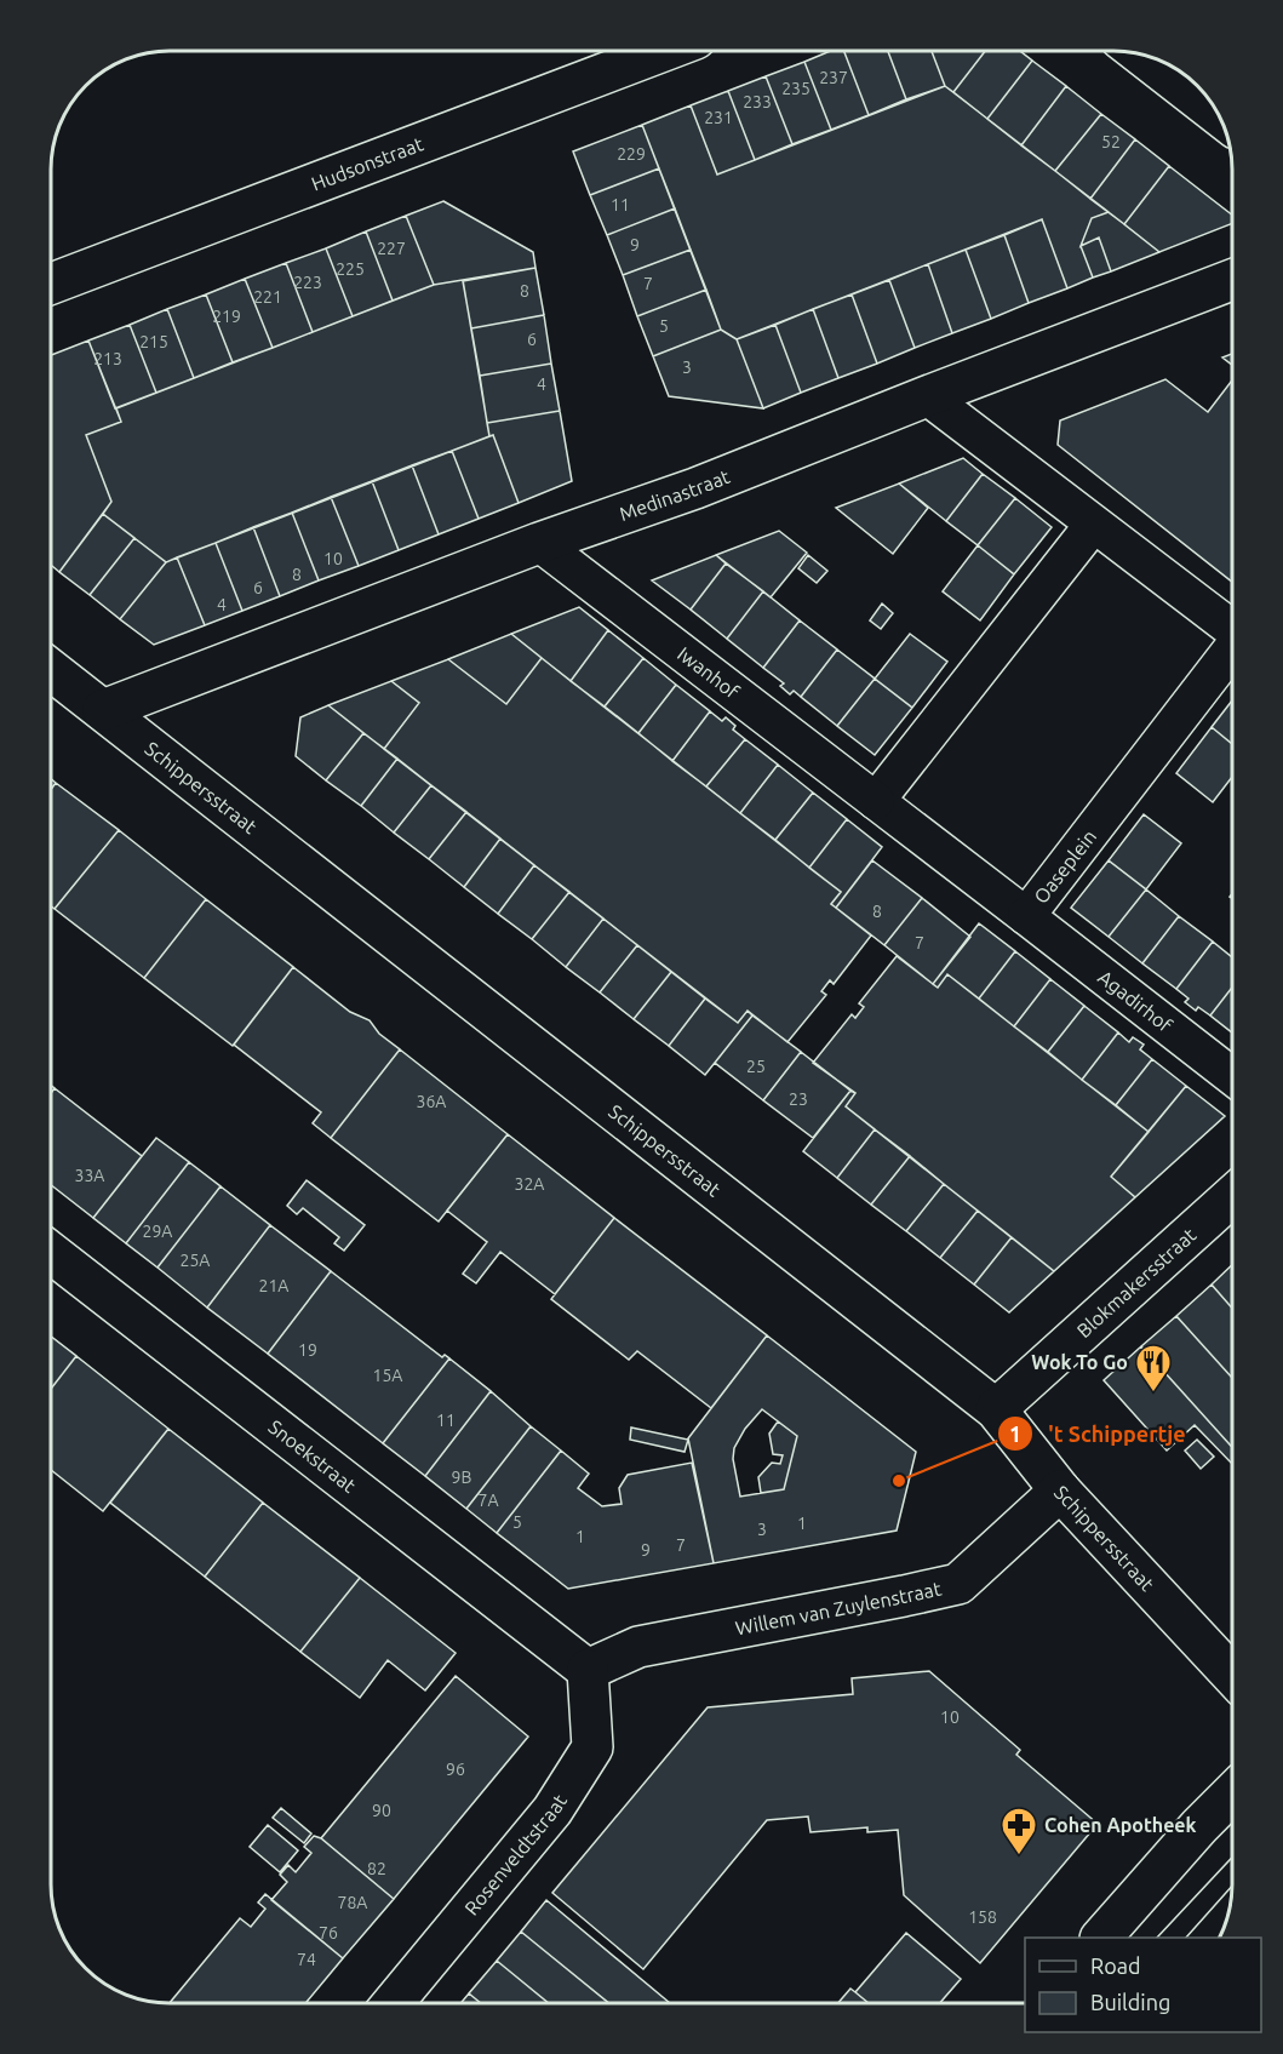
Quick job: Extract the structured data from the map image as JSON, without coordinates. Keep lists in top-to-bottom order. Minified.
{"streets":{"street":["Hudsonstraat","Medinastraat","Iwanhof","Schippersstraat","Oaseplein","Agadirhof","Blokmakersstraat","Snoekstraat","Willem van Zuylenstraat","Rosenveldtstraat"]},"crossings":[["Medinastraat","Iwanhof"],["Medinastraat","Schippersstraat"],["Medinastraat","Oaseplein"],["Iwanhof","Oaseplein"],["Schippersstraat","Blokmakersstraat"],["Schippersstraat","Willem van Zuylenstraat"],["Oaseplein","Agadirhof"],["Snoekstraat","Willem van Zuylenstraat"],["Snoekstraat","Rosenveldtstraat"],["Willem van Zuylenstraat","Rosenveldtstraat"]],"places":{"restaurant":["Wok To Go"],"other":["'t Schippertje"],"pharmacy":["Cohen Apotheek"]},"house_numbers":["237","235","233","231","52","229","11","9","227","225","223","7","8","221","219","5","6","215","213","3","4","10","8","6","4","8","7","25","23","36A","33A","32A","29A","25A","21A","19","15A","11","9B","7A","5","1","3","1","7","9","10","96","90","82","78A","158","76","74"],"legend":["Road","Building"]}
